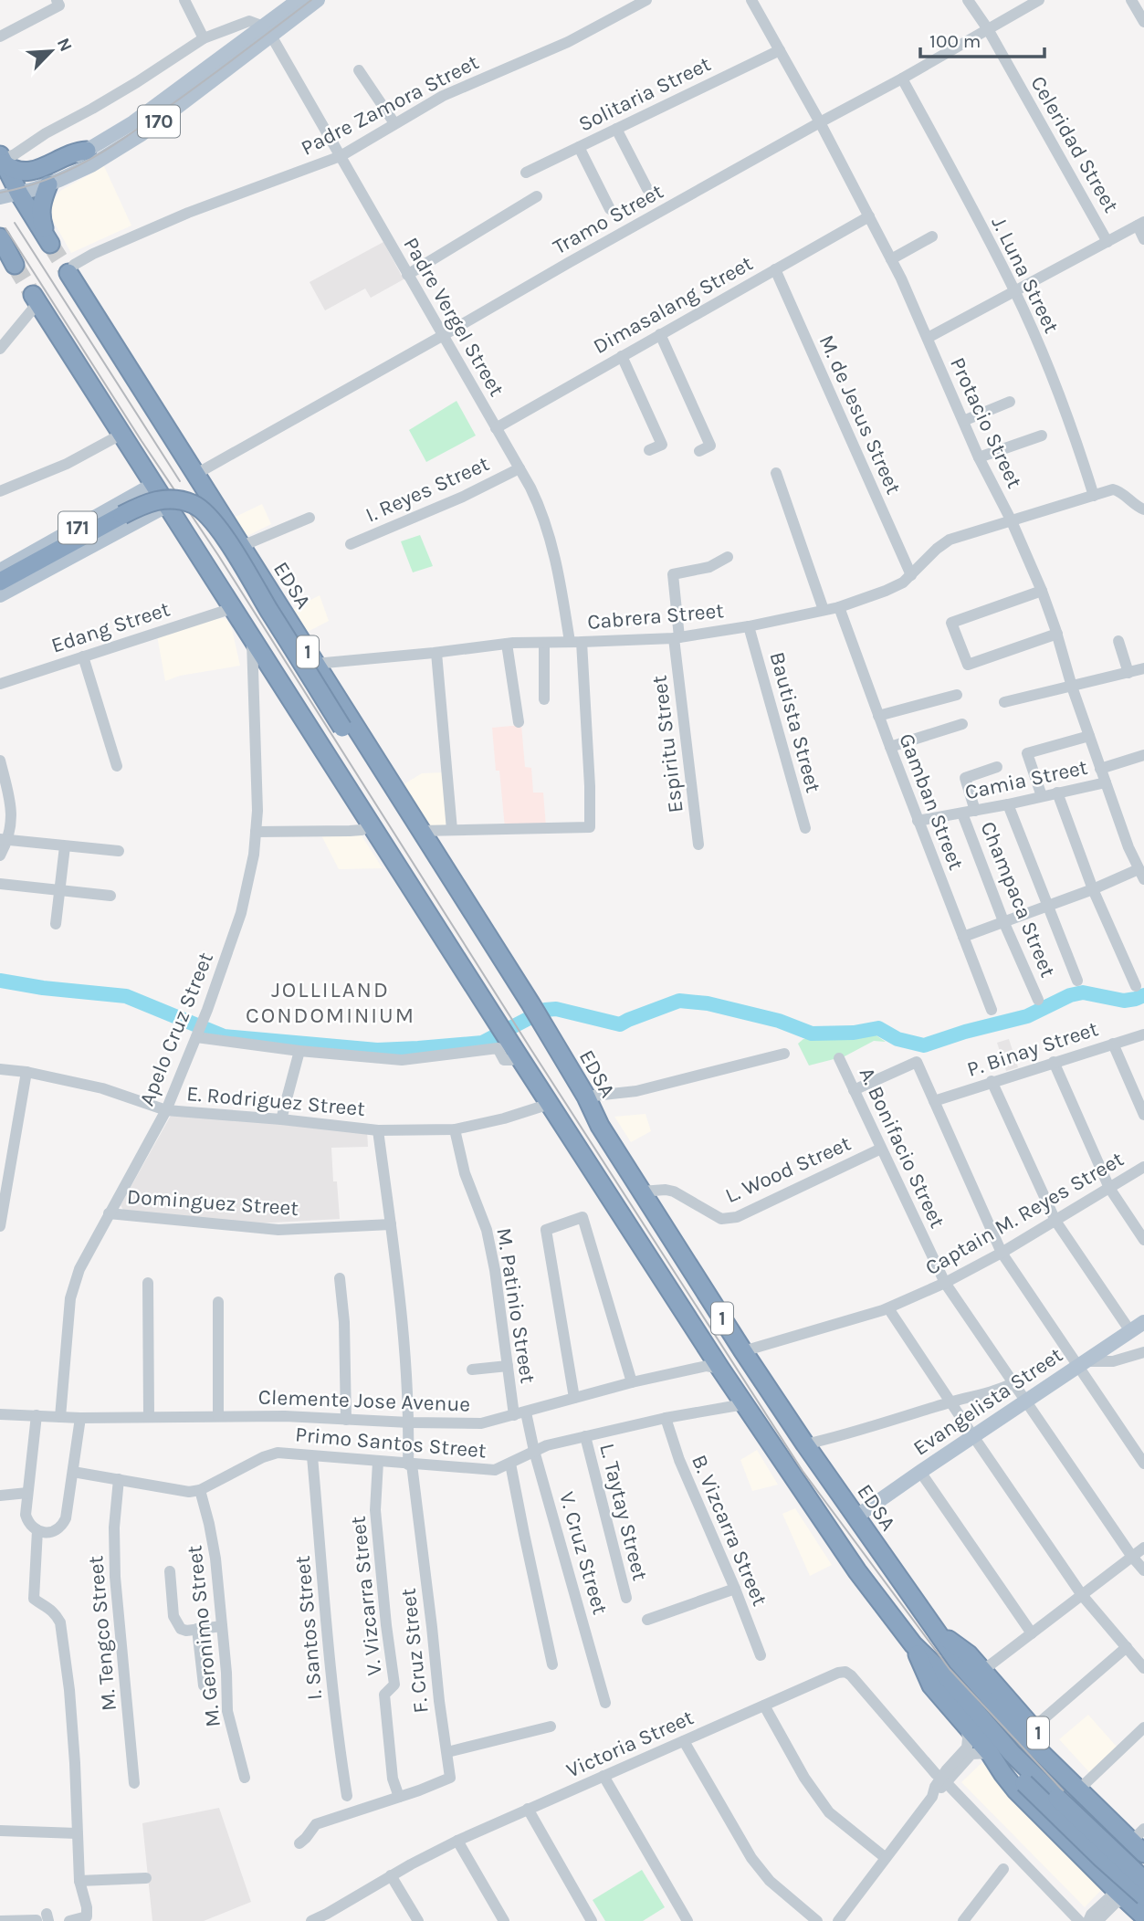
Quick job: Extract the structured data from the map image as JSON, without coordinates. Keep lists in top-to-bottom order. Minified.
{"streets":{"highway":["EDSA","1"],"main road":["170","171","Evangelista Street"],"street":["Solitaria Street","Padre Zamora Street","Celeridad Street","Tramo Street","J. Luna Street","Dimasalang Street","Padre Vergel Street","M. de Jesus Street","Protacio Street","I. Reyes Street","Cabrera Street","Edang Street","Bautista Street","Espiritu Street","Camia Street","Gamban Street","Champaca Street","Apelo Cruz Street","P. Binay Street","E. Rodriguez Street","A. Bonifacio Street","L. Wood Street","Dominguez Street","Captain M. Reyes Street","M. Patinio Street","Clemente Jose Avenue","Primo Santos Street","L. Taytay Street","B. Vizcarra Street","V. Cruz Street","V. Vizcarra Street","I. Santos Street","M. Tengco Street","M. Geronimo Street","F. Cruz Street","Victoria Street"]},"crossings":[["Solitaria Street","Protacio Street"],["Padre Zamora Street","Padre Vergel Street"],["Padre Zamora Street","EDSA"],["170","Padre Vergel Street"],["Celeridad Street","Tramo Street"],["Tramo Street","J. Luna Street"],["Tramo Street","Padre Vergel Street"],["Tramo Street","Protacio Street"],["Tramo Street","EDSA"],["J. Luna Street","Cabrera Street"],["Dimasalang Street","Padre Vergel Street"],["Dimasalang Street","M. de Jesus Street"],["Dimasalang Street","Protacio Street"],["Padre Vergel Street","I. Reyes Street"],["Padre Vergel Street","Cabrera Street"],["M. de Jesus Street","Cabrera Street"],["Protacio Street","Cabrera Street"],["Protacio Street","Camia Street"],["171","1"],["EDSA","Cabrera Street"],["EDSA","1"],["EDSA","L. Wood Street"],["EDSA","Captain M. Reyes Street"],["EDSA","Evangelista Street"],["Cabrera Street","Bautista Street"],["Cabrera Street","Espiritu Street"],["Cabrera Street","Gamban Street"],["Edang Street","1"],["1","Apelo Cruz Street"],["1","E. Rodriguez Street"],["1","Clemente Jose Avenue"],["1","Primo Santos Street"],["Camia Street","Gamban Street"],["Camia Street","Champaca Street"],["Apelo Cruz Street","E. Rodriguez Street"],["Apelo Cruz Street","Dominguez Street"],["Apelo Cruz Street","Clemente Jose Avenue"],["E. Rodriguez Street","M. Patinio Street"],["E. Rodriguez Street","F. Cruz Street"],["A. Bonifacio Street","L. Wood Street"],["A. Bonifacio Street","Captain M. Reyes Street"],["A. Bonifacio Street","Evangelista Street"],["Dominguez Street","F. Cruz Street"],["M. Patinio Street","Clemente Jose Avenue"],["M. Patinio Street","V. Cruz Street"],["Clemente Jose Avenue","V. Cruz Street"],["Clemente Jose Avenue","F. Cruz Street"],["Primo Santos Street","L. Taytay Street"],["Primo Santos Street","B. Vizcarra Street"],["Primo Santos Street","V. Cruz Street"],["Primo Santos Street","V. Vizcarra Street"],["Primo Santos Street","I. Santos Street"],["Primo Santos Street","M. Geronimo Street"],["Primo Santos Street","F. Cruz Street"],["V. Vizcarra Street","F. Cruz Street"]],"districts":["JOLLILAND CONDOMINIUM"],"scale_bar":"100 m","north":"top right"}
